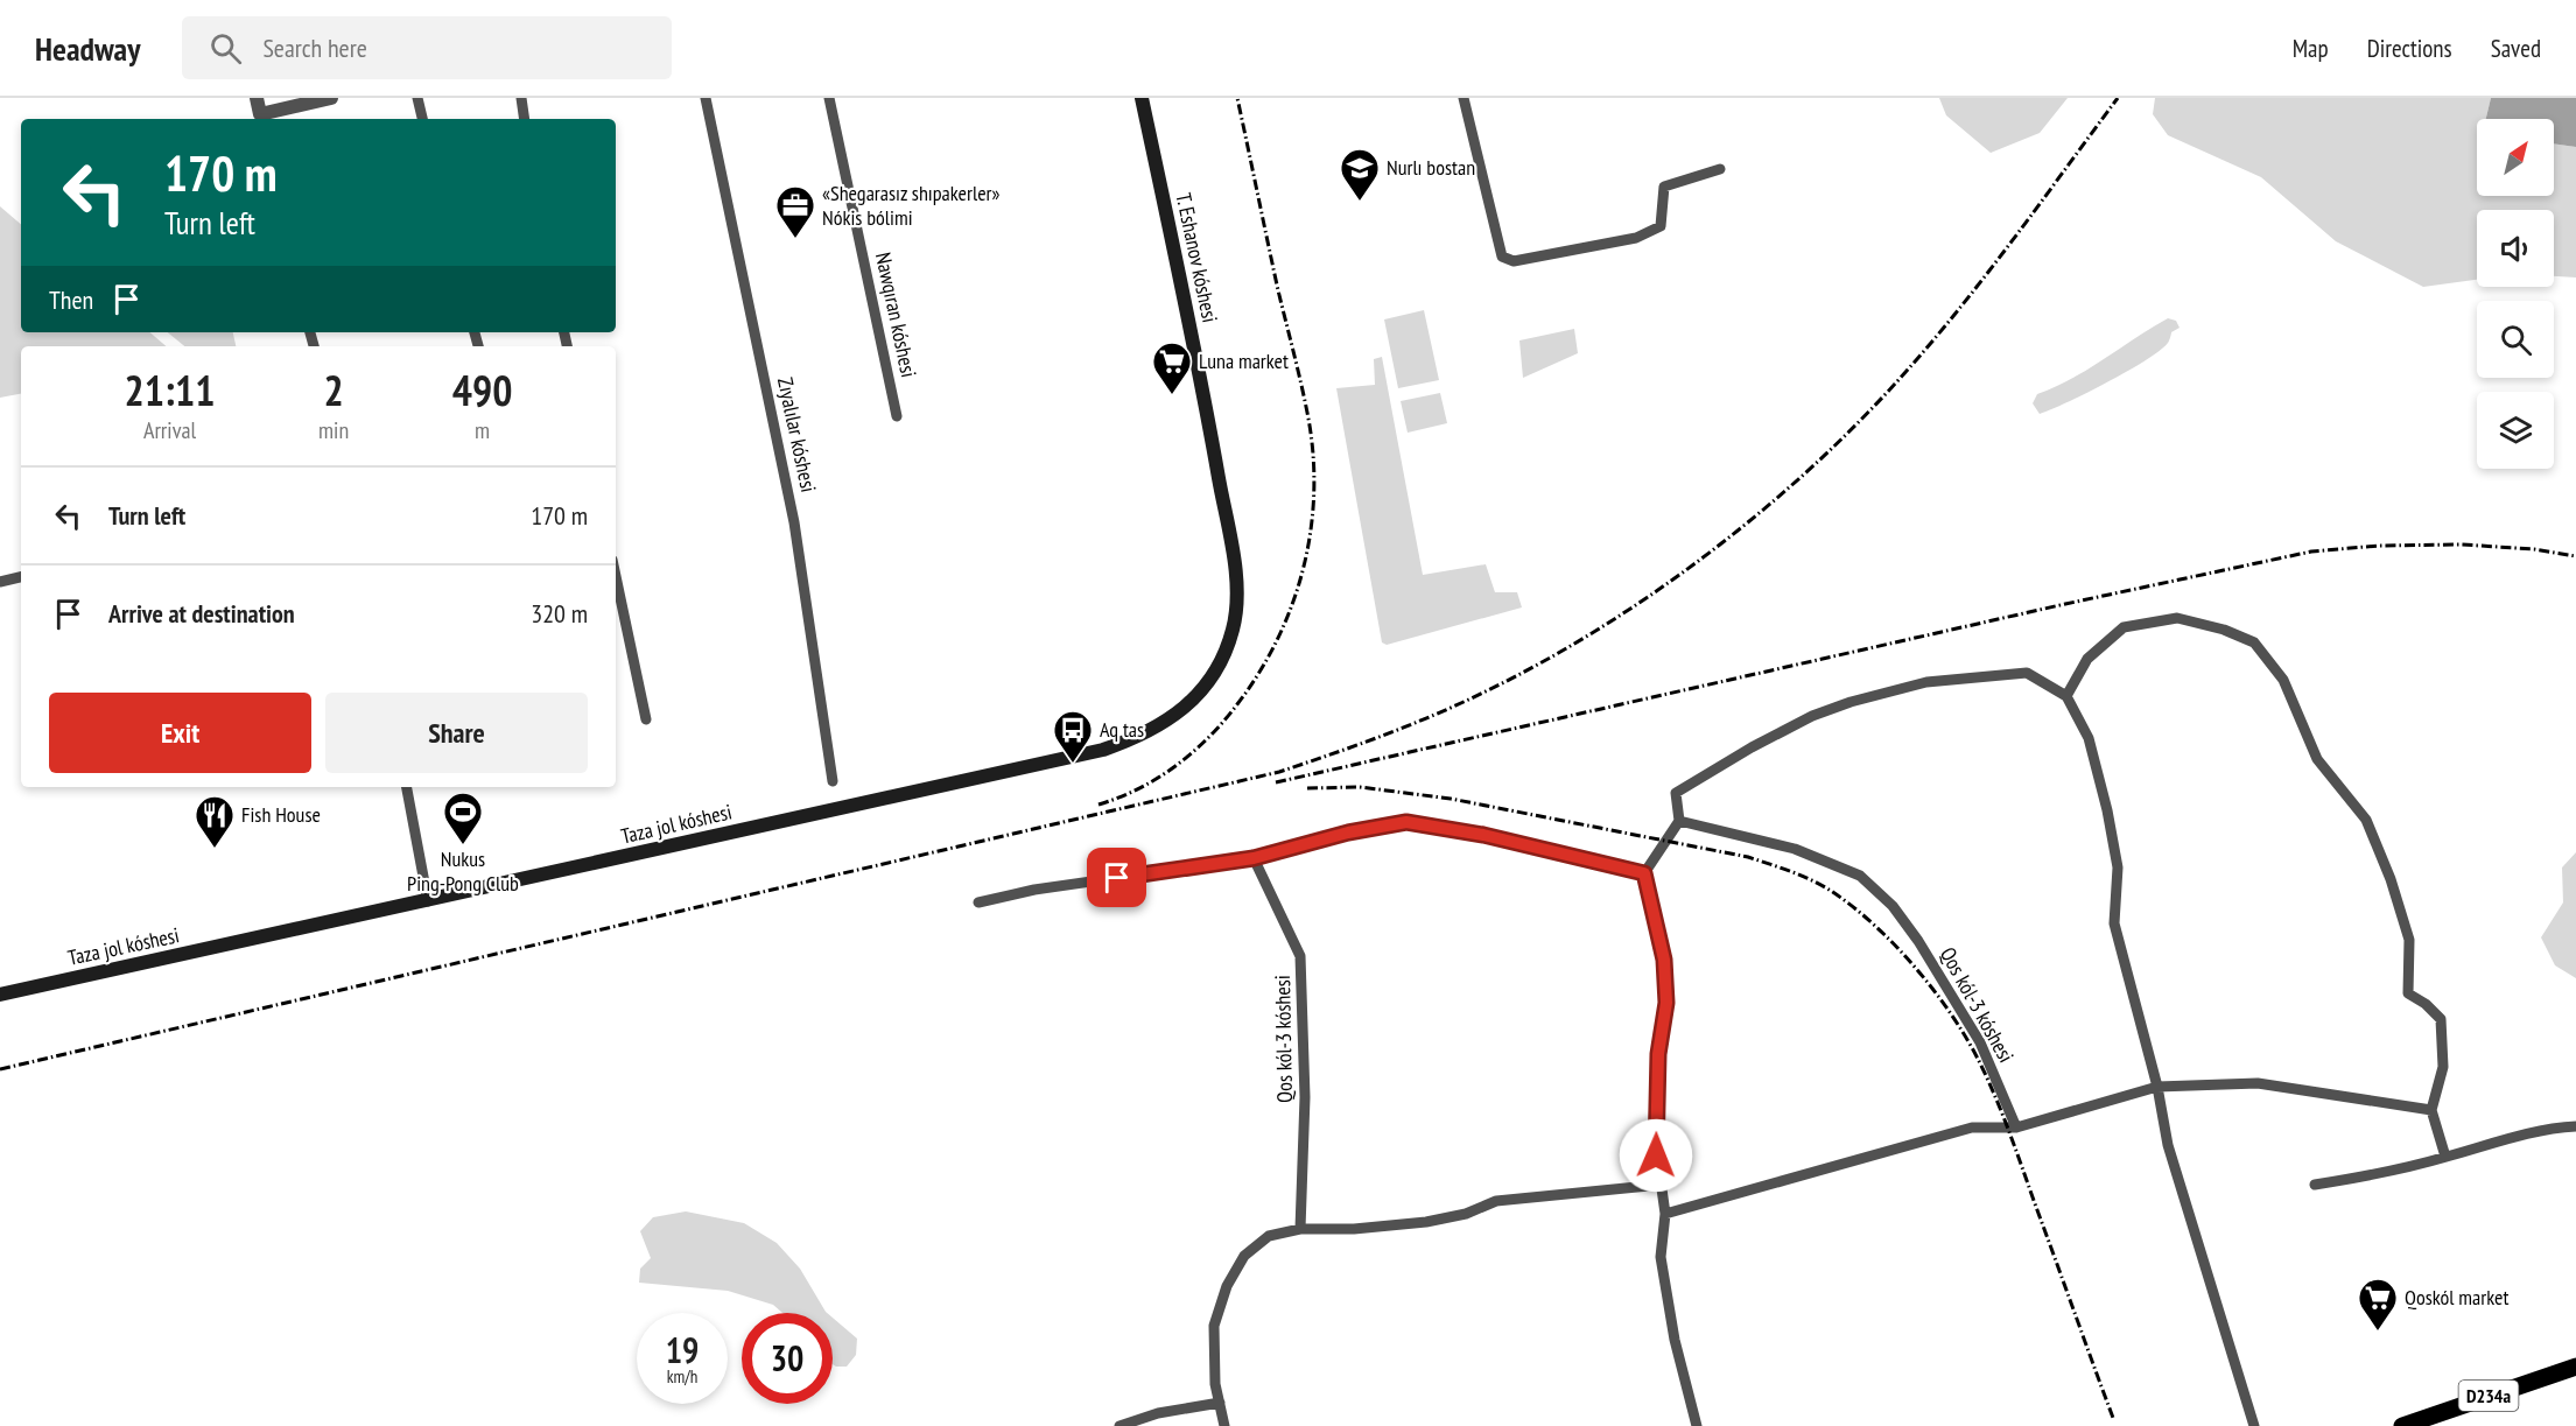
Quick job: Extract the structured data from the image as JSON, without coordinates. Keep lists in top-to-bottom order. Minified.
{"streets":{"main road":["T. Eshanov kóshesi","Taza jol kóshesi","D234a"],"street":["Nawqıran kóshesi","Zıyalılar kóshesi","Qos kól-3 kóshesi"]},"crossings":[["T. Eshanov kóshesi","Taza jol kóshesi"]],"places":{"school or university":["Nurlı bostan"],"office":["«Shegarasız shıpakerler» Nókis bólimi"],"supermarket":["Luna market","Qoskól market"],"bus stop":["Aq tas"],"sports":["Nukus Ping-Pong Club"],"restaurant":["Fish House"]},"north":"top right","page":{"header":"Headway","search":"Search here","nav":["Map","Directions","Saved"],"turn":["170 m","Turn left"],"then":"Then","eta":["21:11","Arrival","2","min","490","m"],"list":[{"name":"Turn left","value":"170 m"},{"name":"Arrive at destination","value":"320 m"}],"buttons":["Exit","Share"],"speed":"19 km/h","limit":"30"}}
